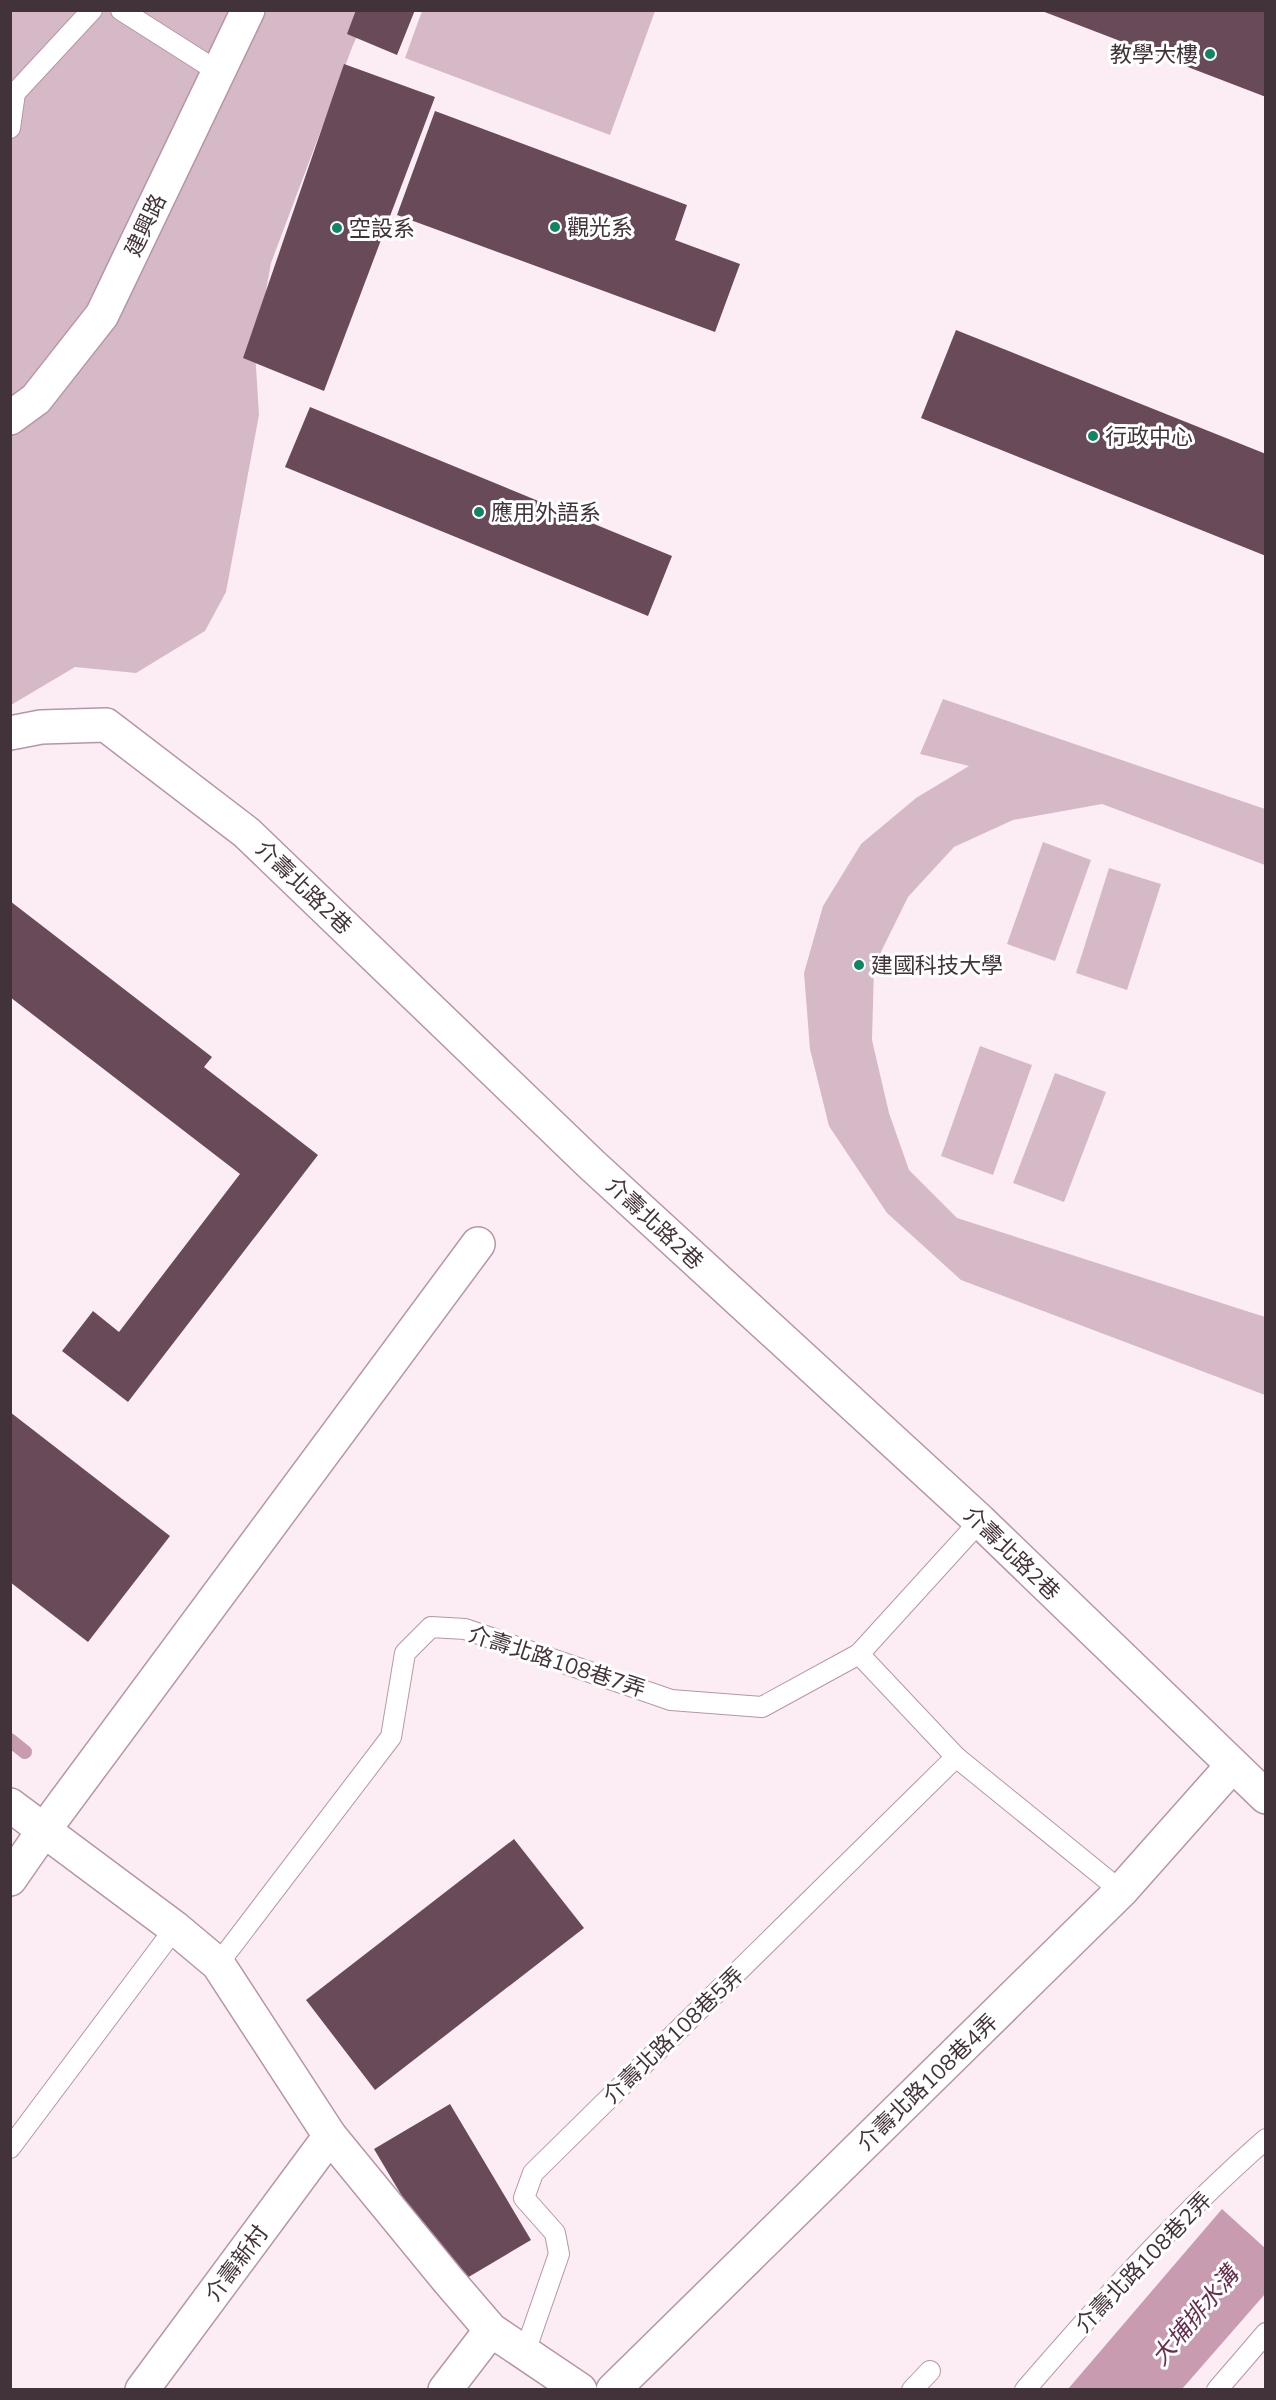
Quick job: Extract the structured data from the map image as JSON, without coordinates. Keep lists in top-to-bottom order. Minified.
{"streets":{"street":["建興路","介壽北路2巷","介壽北路108巷4弄","介壽新村"],"lane":["介壽北路108巷7弄","介壽北路108巷5弄","介壽北路108巷2弄"]},"crossings":[["介壽北路2巷","介壽北路108巷7弄"],["介壽北路2巷","介壽北路108巷4弄"]],"water":["大埔排水溝"],"places":["教學大樓","觀光系","空設系","行政中心","應用外語系","建國科技大學"]}
